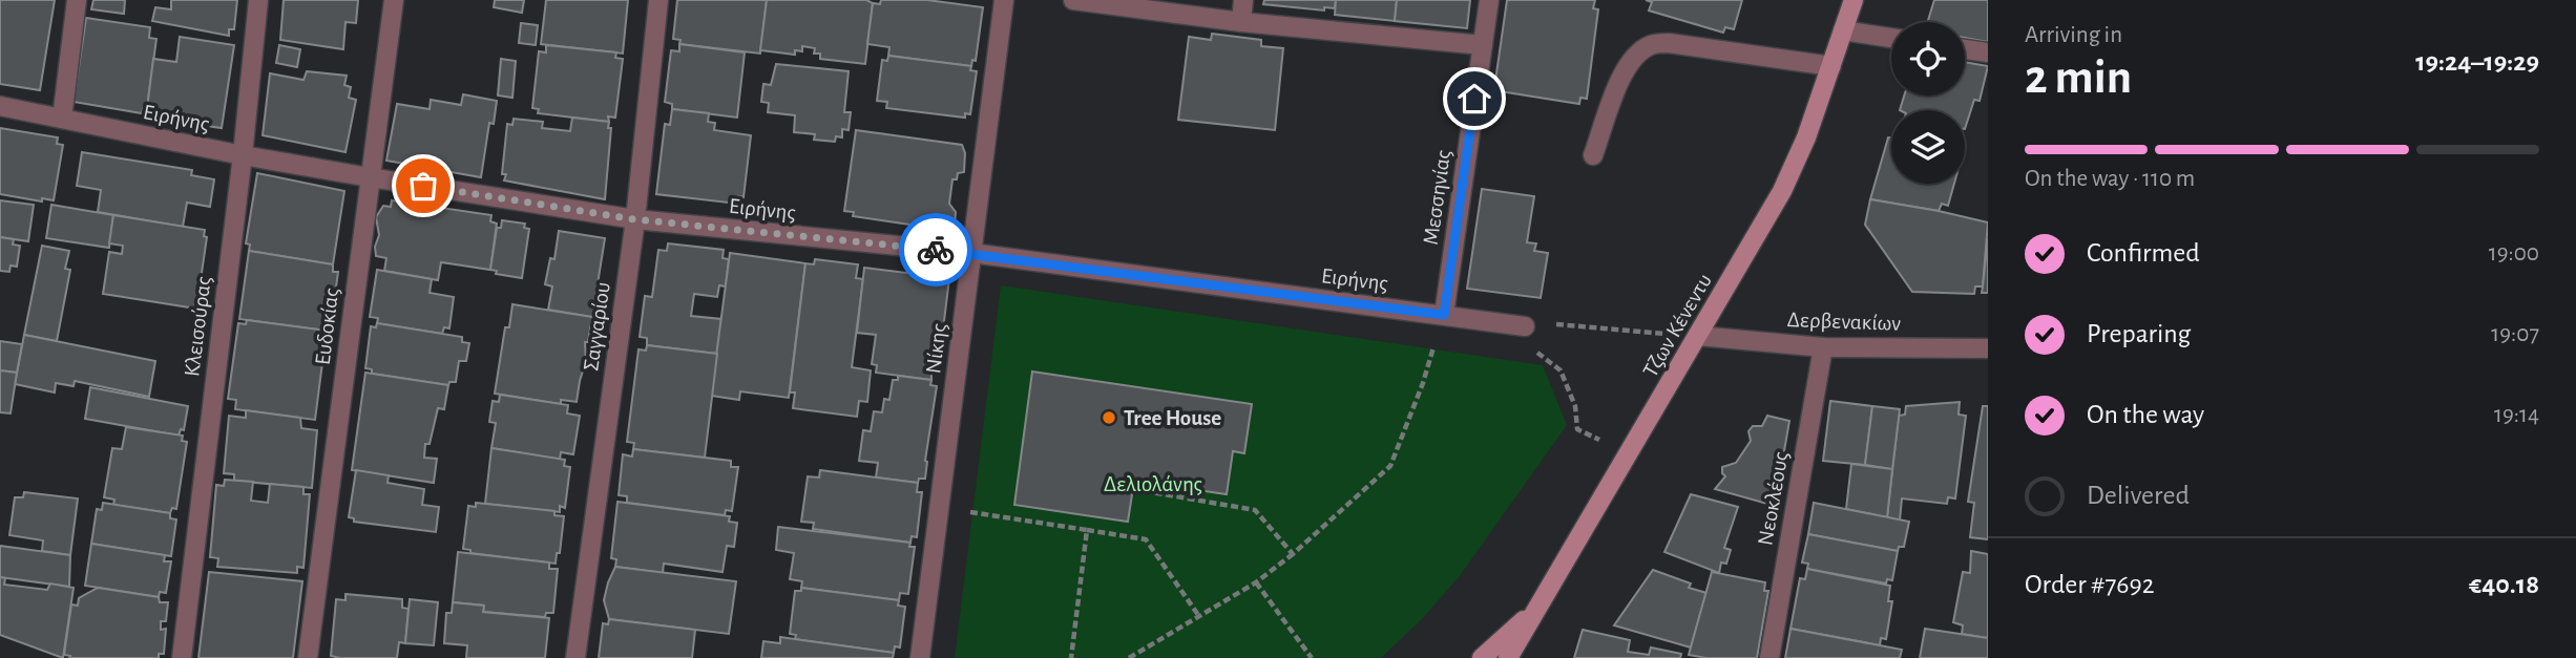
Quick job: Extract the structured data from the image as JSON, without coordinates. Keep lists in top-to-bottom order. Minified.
{"streets":{"street":["Ειρήνης","Μεσσηνίας","Δερβενακίων","Τζων Κένεντυ","Κλεισούρας","Ευδοκίας","Σαγγαρίου","Νίκης","Νεοκλέους"]},"crossings":[["Ειρήνης","Μεσσηνίας"],["Ειρήνης","Κλεισούρας"],["Ειρήνης","Ευδοκίας"],["Ειρήνης","Σαγγαρίου"],["Ειρήνης","Νίκης"],["Δερβενακίων","Τζων Κένεντυ"],["Δερβενακίων","Νεοκλέους"]],"parks":["Δελιολάνης"],"places":["Tree House"],"page":{"heading":["2 min","Arriving in","19:24–19:29"],"panel":["Order #7692","€40.18"],"bar":"On the way · 110 m","list":[["Confirmed","19:00"],["Preparing","19:07"],["On the way","19:14"],"Delivered"]}}
